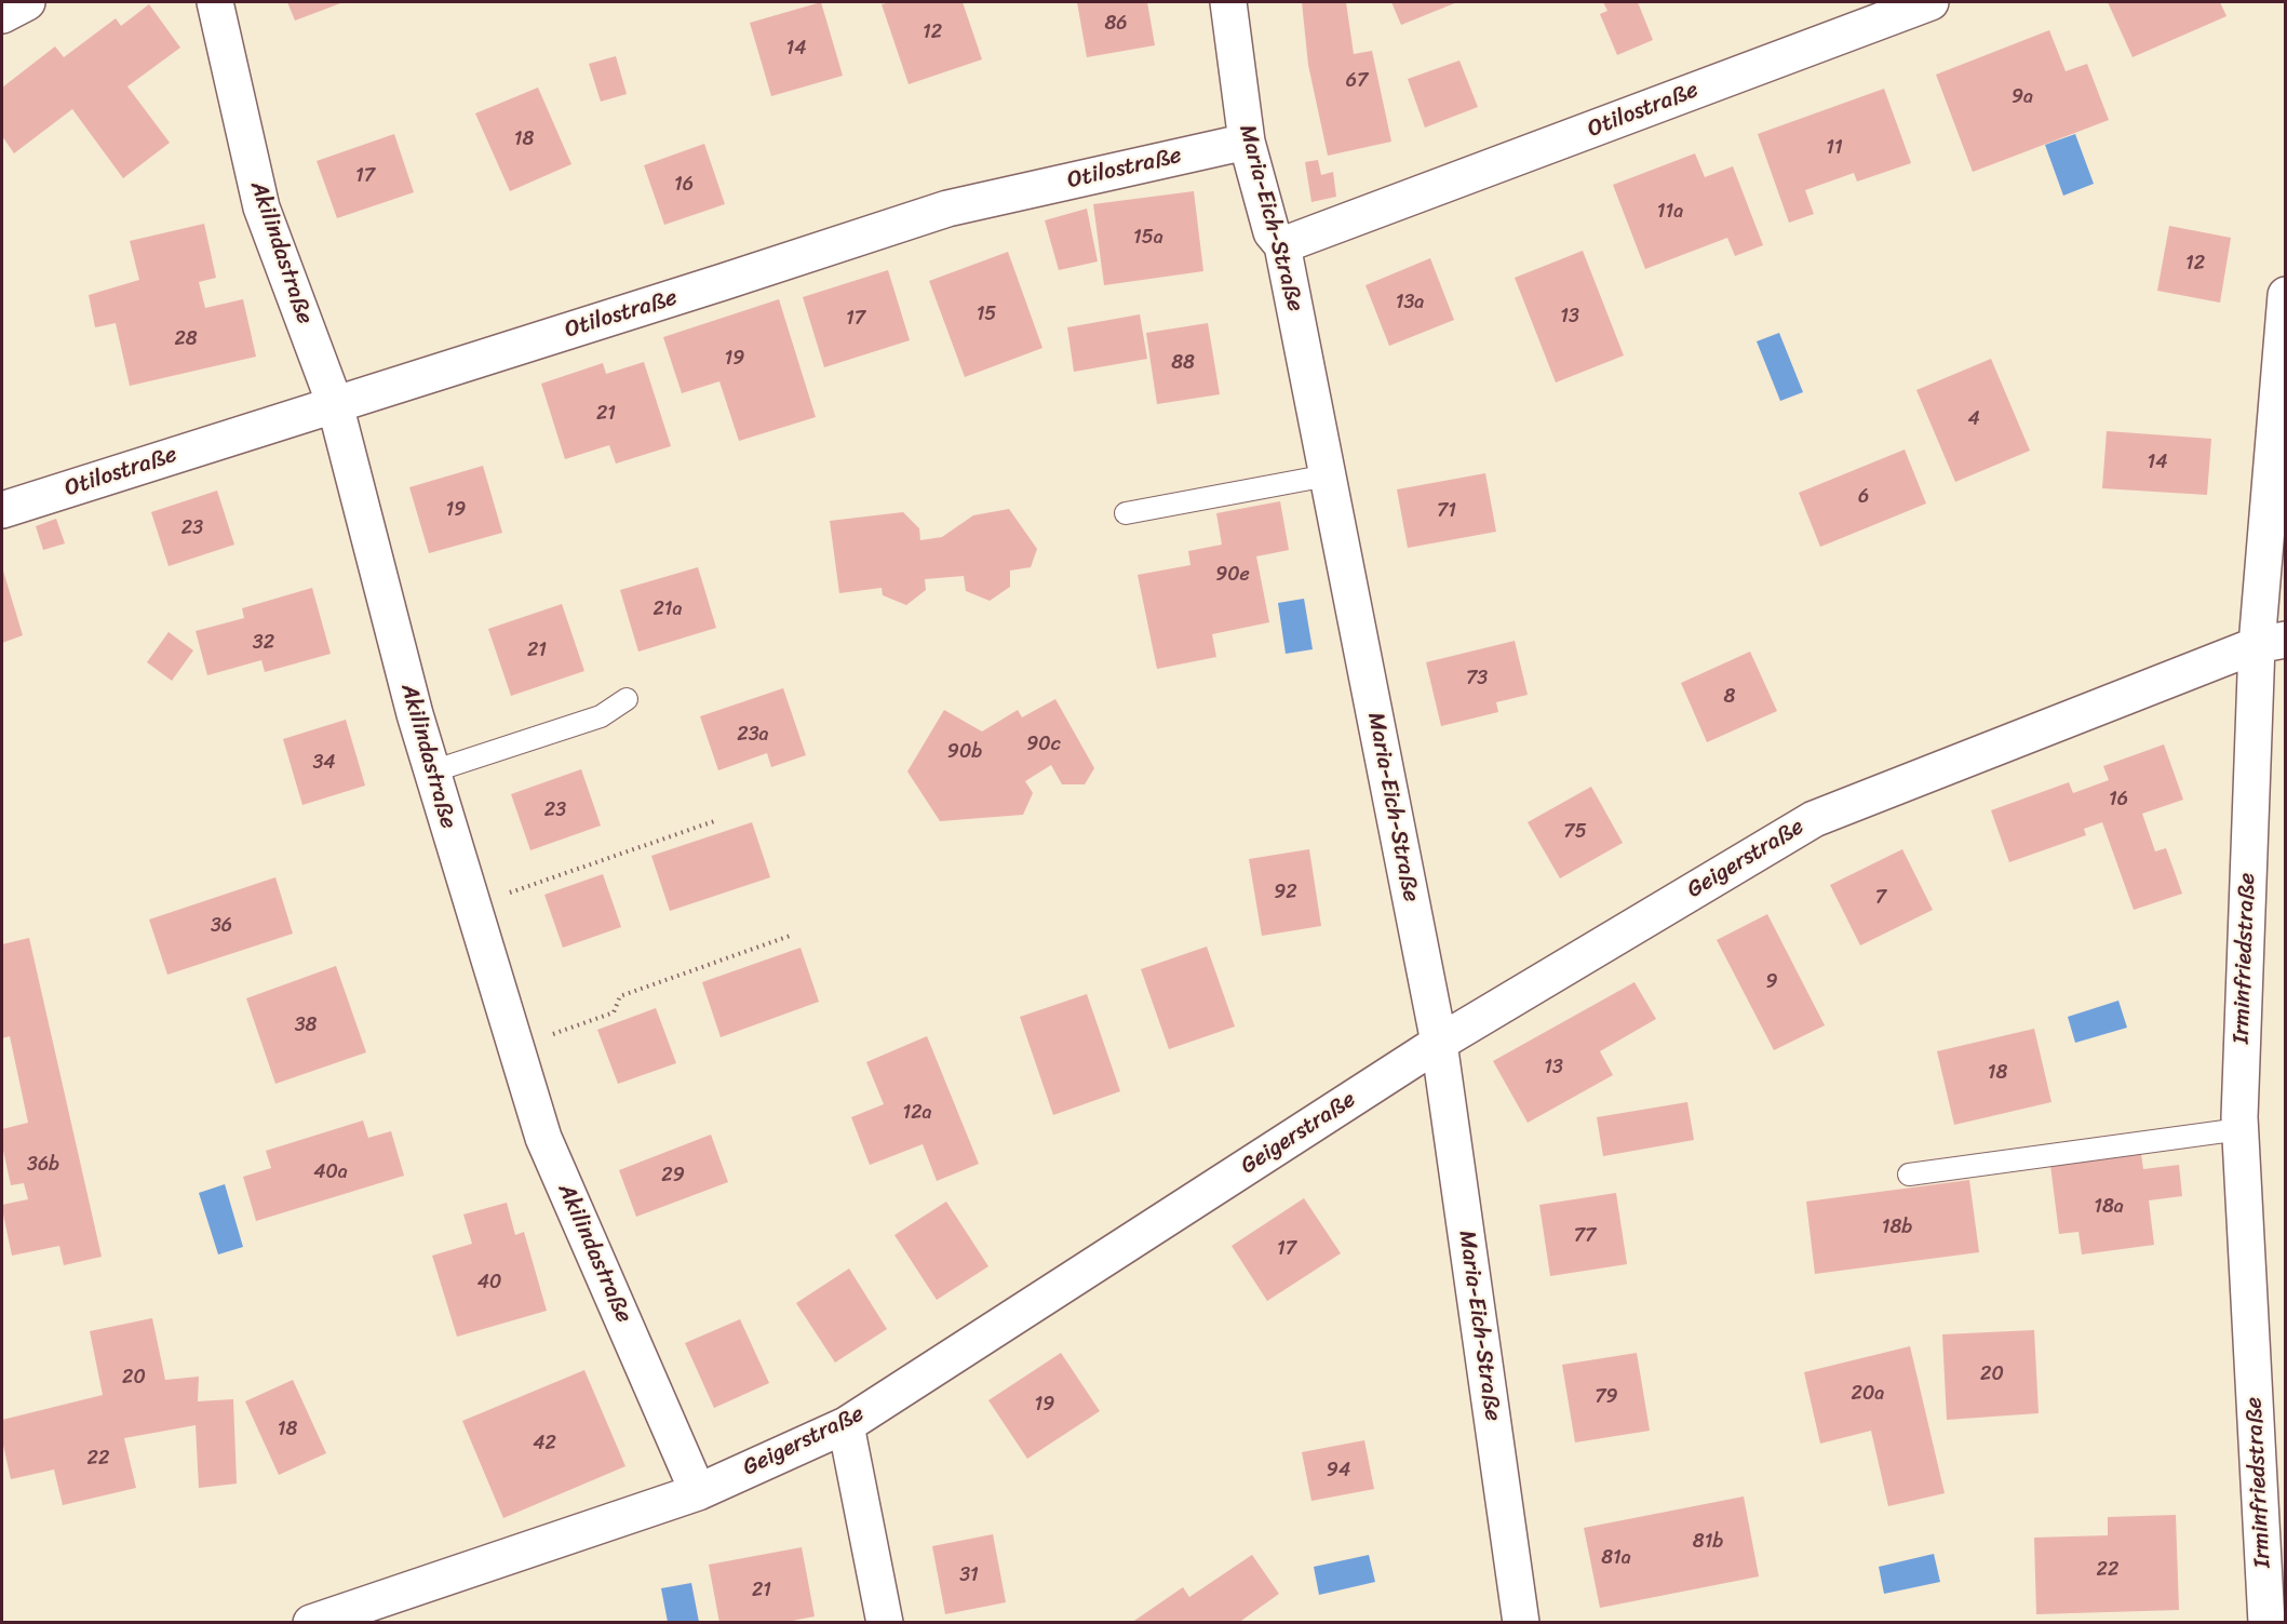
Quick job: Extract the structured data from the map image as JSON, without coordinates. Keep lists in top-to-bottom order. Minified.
{"streets":{"street":["Otilostraße","Maria-Eich-Straße","Akilindastraße","Geigerstraße","Irminfriedstraße"]},"crossings":[["Otilostraße","Maria-Eich-Straße"],["Otilostraße","Akilindastraße"],["Maria-Eich-Straße","Geigerstraße"],["Akilindastraße","Geigerstraße"],["Geigerstraße","Irminfriedstraße"]],"house_numbers":["86","12","14","67","9a","18","11","17","16","11a","15a","12","13a","15","13","17","28","19","88","21","4","14","6","19","71","23","90e","21a","32","21","73","8","23a","90c","90b","34","16","23","75","92","7","36","9","38","13","18","12a","36b","40a","29","18a","18b","77","17","40","20","20","20a","79","19","18","42","22","94","81b","81a","22","31","21"]}
